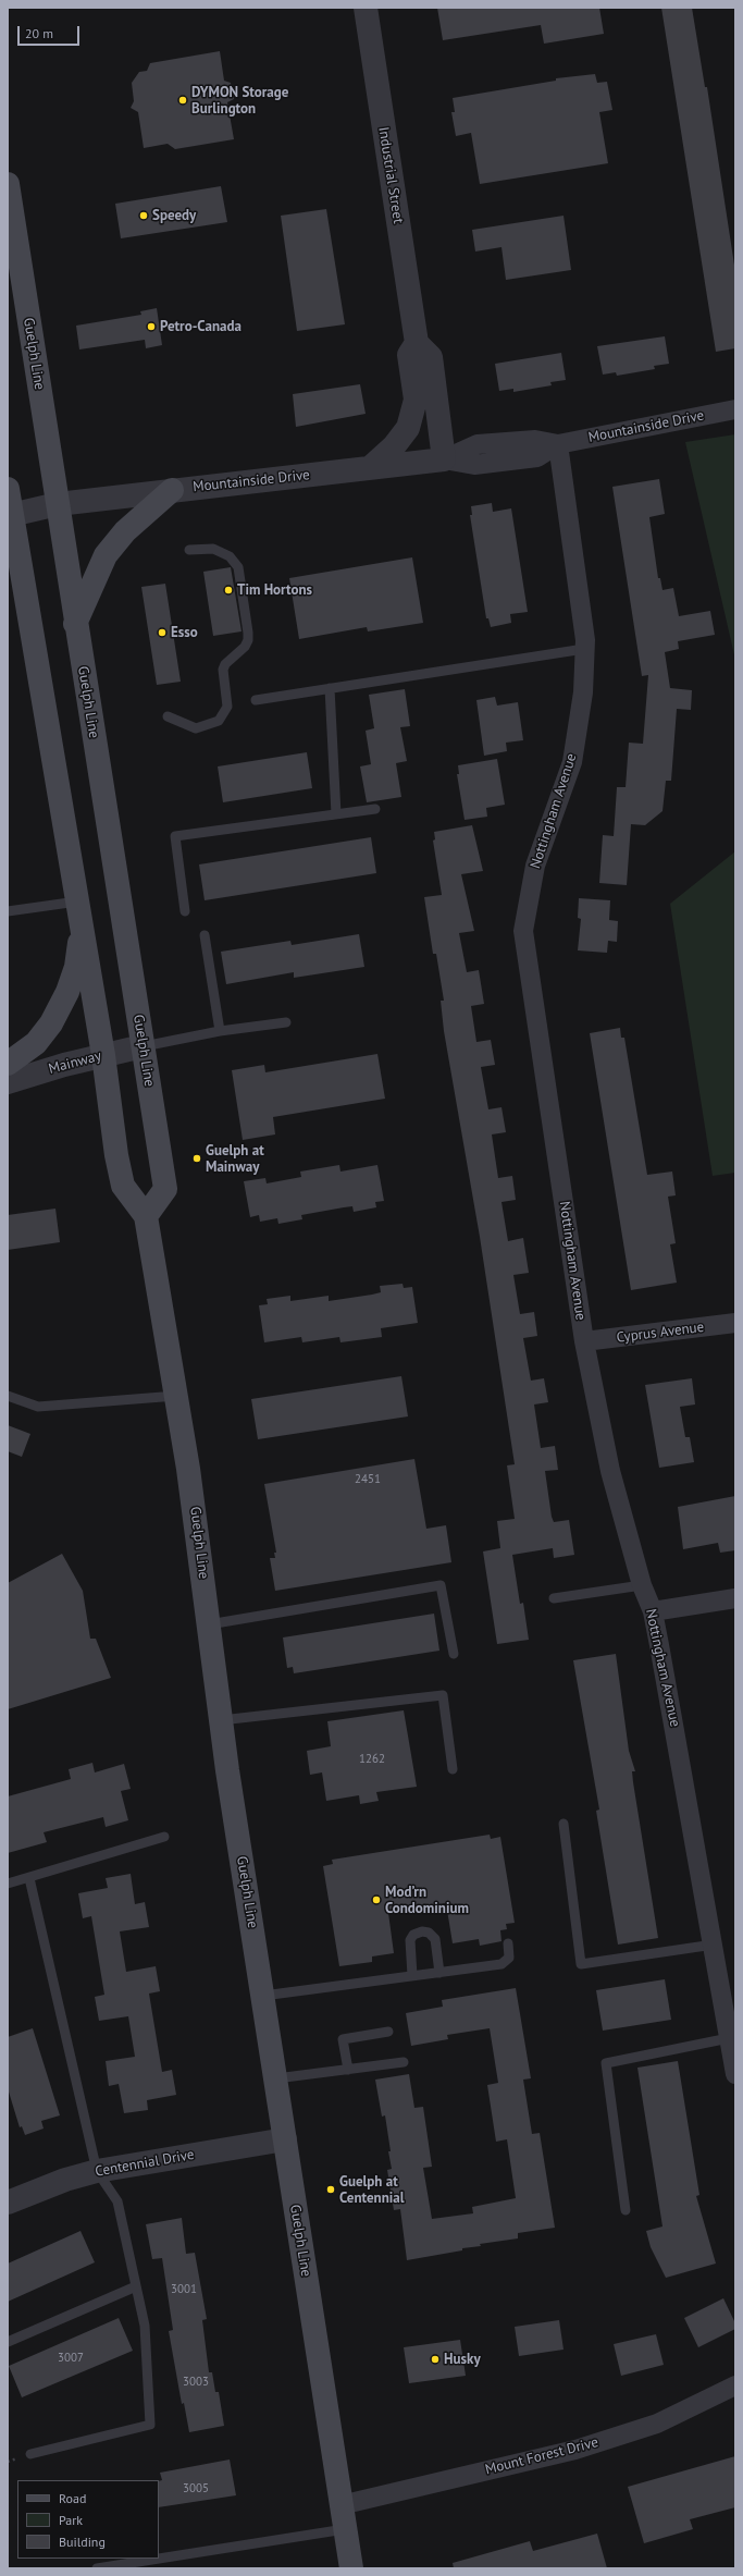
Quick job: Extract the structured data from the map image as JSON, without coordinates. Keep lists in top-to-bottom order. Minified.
{"streets":{"main road":["Guelph Line"],"street":["Industrial Street","Mountainside Drive","Nottingham Avenue","Mainway","Cyprus Avenue","Centennial Drive","Mount Forest Drive"]},"crossings":[["Industrial Street","Mountainside Drive"],["Guelph Line","Mountainside Drive"],["Guelph Line","Mainway"],["Guelph Line","Centennial Drive"],["Guelph Line","Mount Forest Drive"],["Mountainside Drive","Nottingham Avenue"],["Nottingham Avenue","Cyprus Avenue"]],"places":["DYMON Storage Burlington","Speedy","Petro-Canada","Tim Hortons","Esso","Guelph at Mainway","Mod’rn Condominium","Guelph at Centennial","Husky"],"house_numbers":["2451","1262","3001","3007","3003","3005"],"legend":["Road","Park","Building"],"scale_bar":"20 m"}
